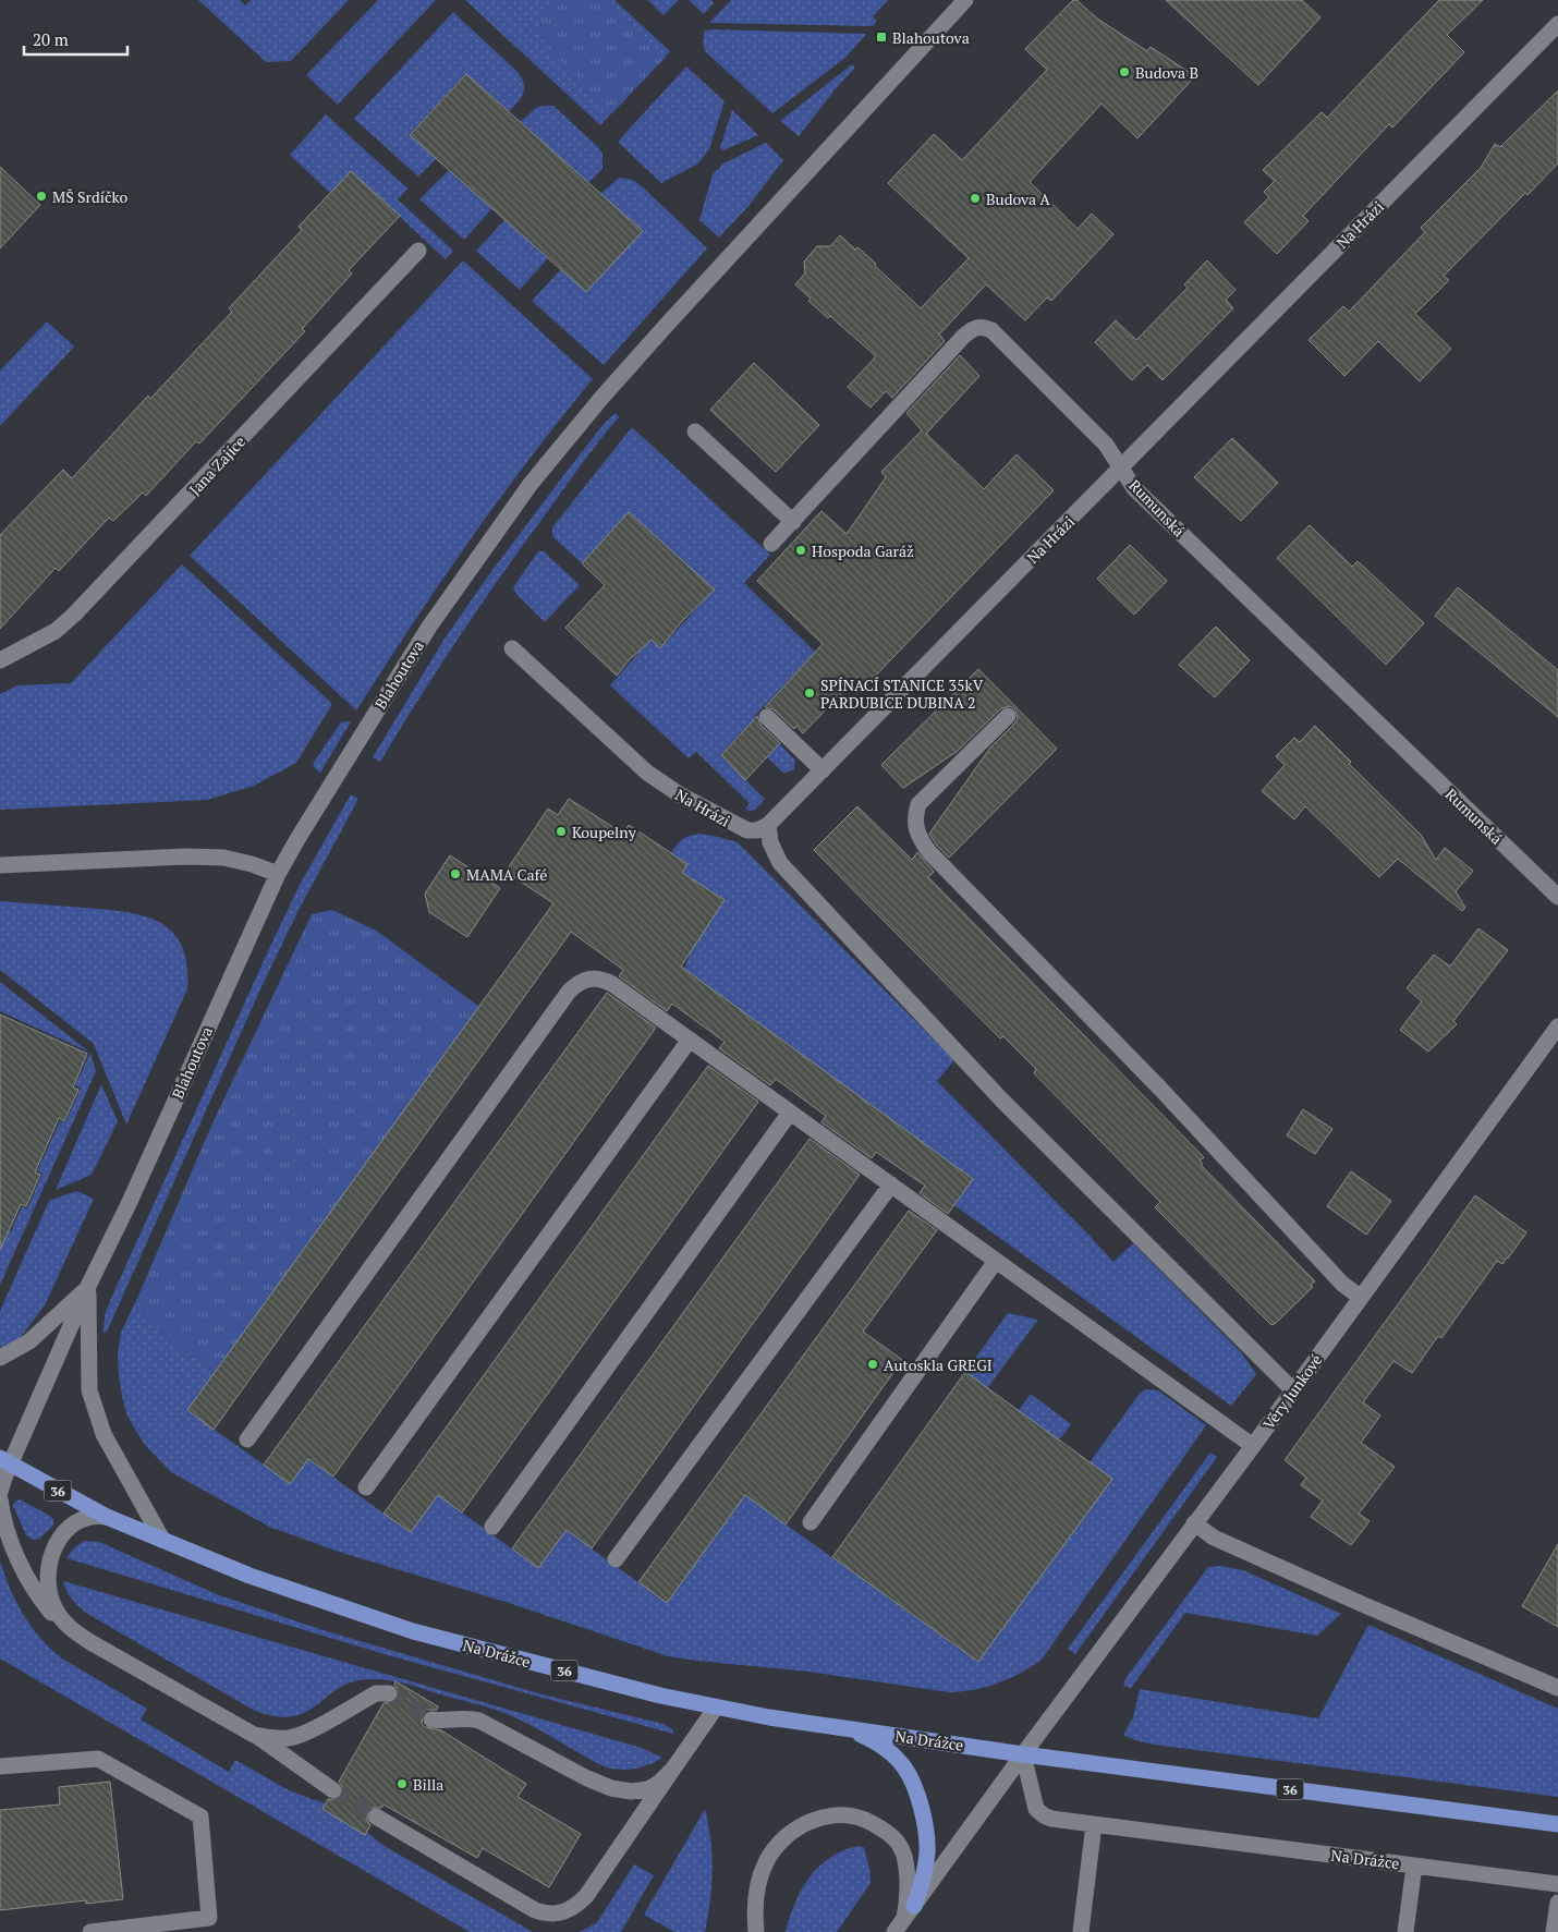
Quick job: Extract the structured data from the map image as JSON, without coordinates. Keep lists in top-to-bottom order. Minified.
{"streets":{"main road":["36","Na Drážce"],"street":["Na Hrázi","Jana Zajíce","Rumunská","Blahoutova","Věry Junkové"]},"crossings":[["Na Hrázi","Rumunská"],["Blahoutova","Na Drážce"],["Věry Junkové","Na Drážce"]],"places":{"transit":["Blahoutova"],"other":["Budova B","MŠ Srdíčko","Budova A","Hospoda Garáž","SPÍNACÍ STANICE 35kV PARDUBICE DUBINA 2","Koupelny","MAMA Café","Autoskla GREGI","Billa"]},"scale_bar":"20 m"}
